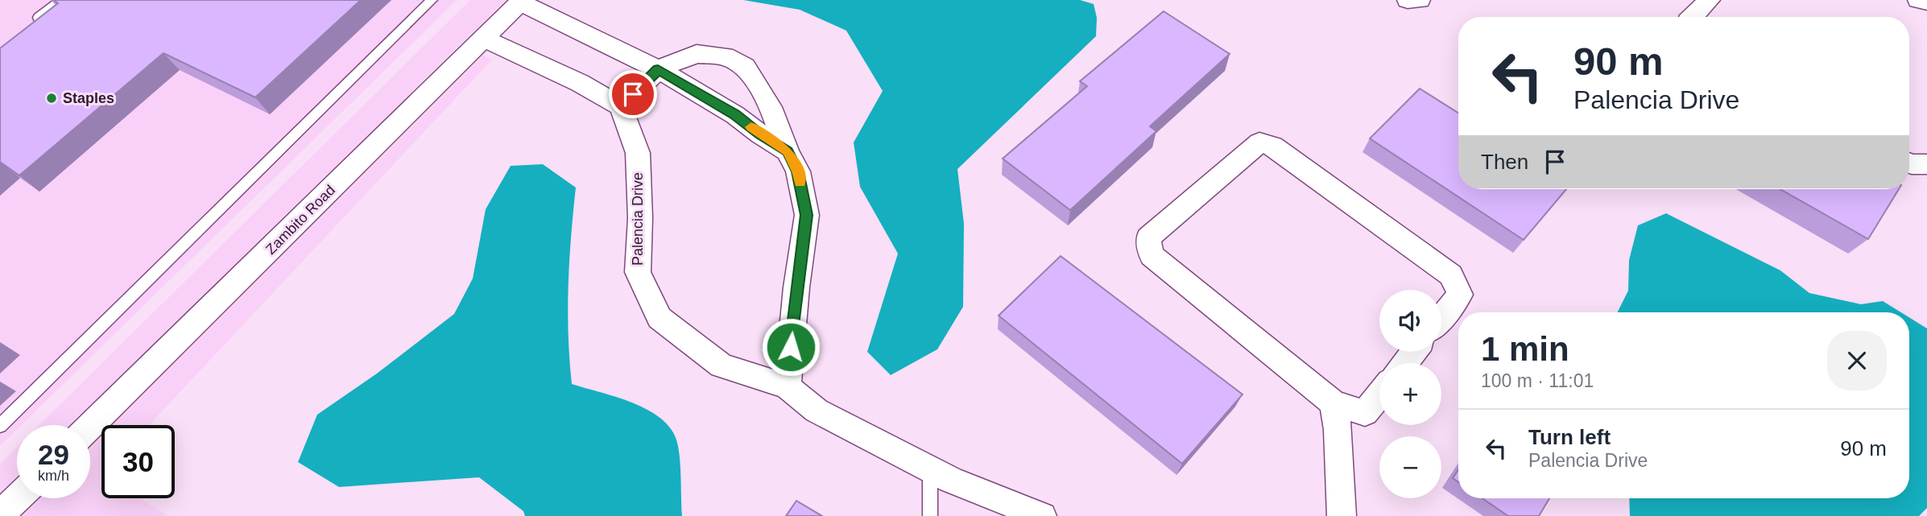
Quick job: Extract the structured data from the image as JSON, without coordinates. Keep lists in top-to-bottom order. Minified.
{"streets":{"street":["Palencia Drive","Zambito Road"]},"places":["Staples"],"page":{"turn":["90 m","Palencia Drive"],"then":"Then","map_buttons":["+","−"],"heading":["1 min","100 m · 11:01"],"list":[{"name":"Turn left","note":"Palencia Drive","value":"90 m"}],"speed":"29 km/h","limit":"30"}}
